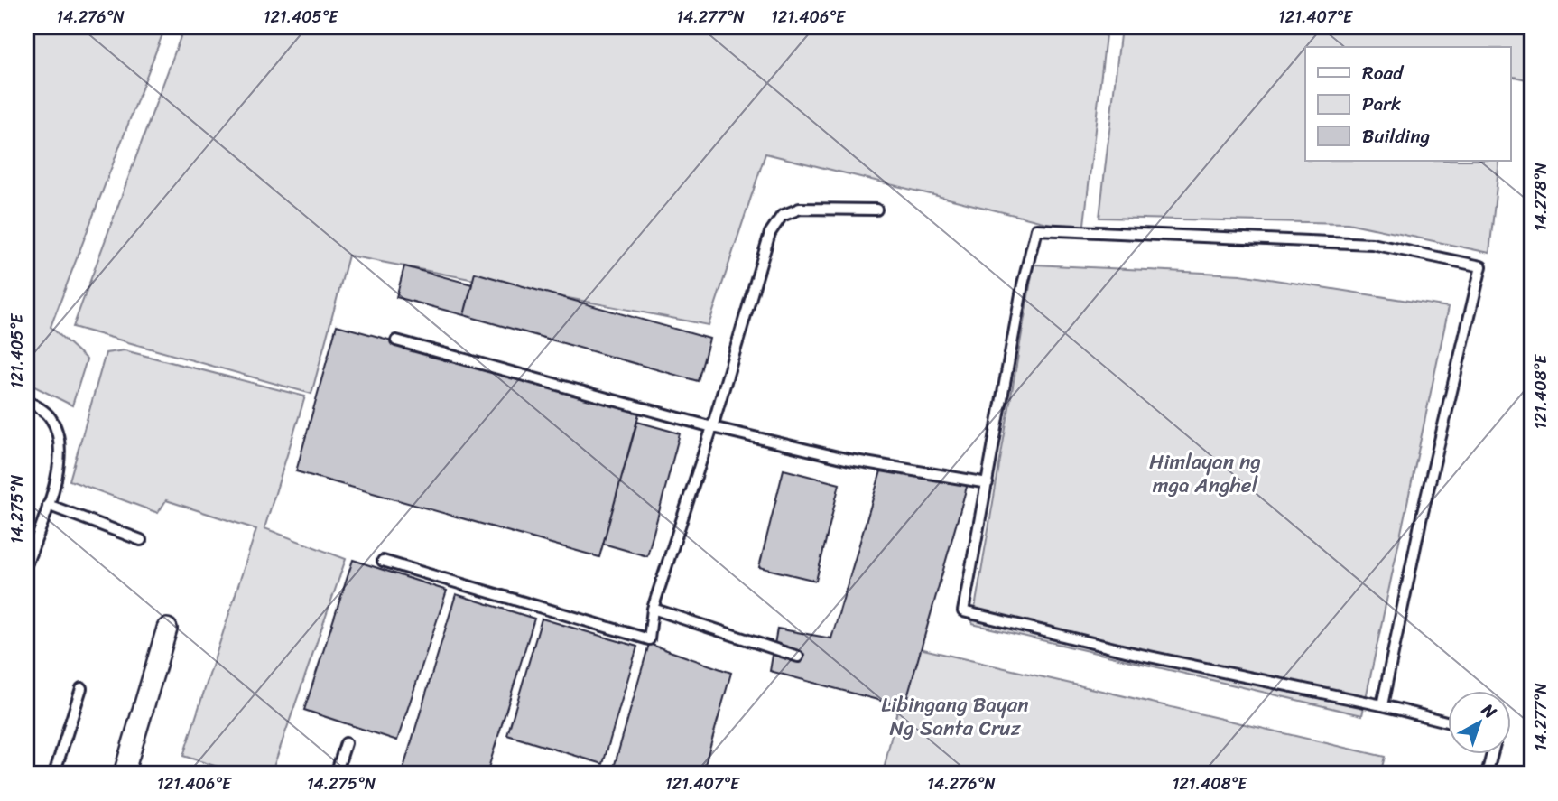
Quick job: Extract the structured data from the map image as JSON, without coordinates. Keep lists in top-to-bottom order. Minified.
{"parks":["Himlayan ng mga Anghel","Libingang Bayan Ng Santa Cruz"],"legend":["Road","Park","Building"],"north":"top right","coordinates":["14.276°N","121.405°E","14.277°N","121.406°E","121.407°E","14.278°N","121.408°E","14.275°N"]}
